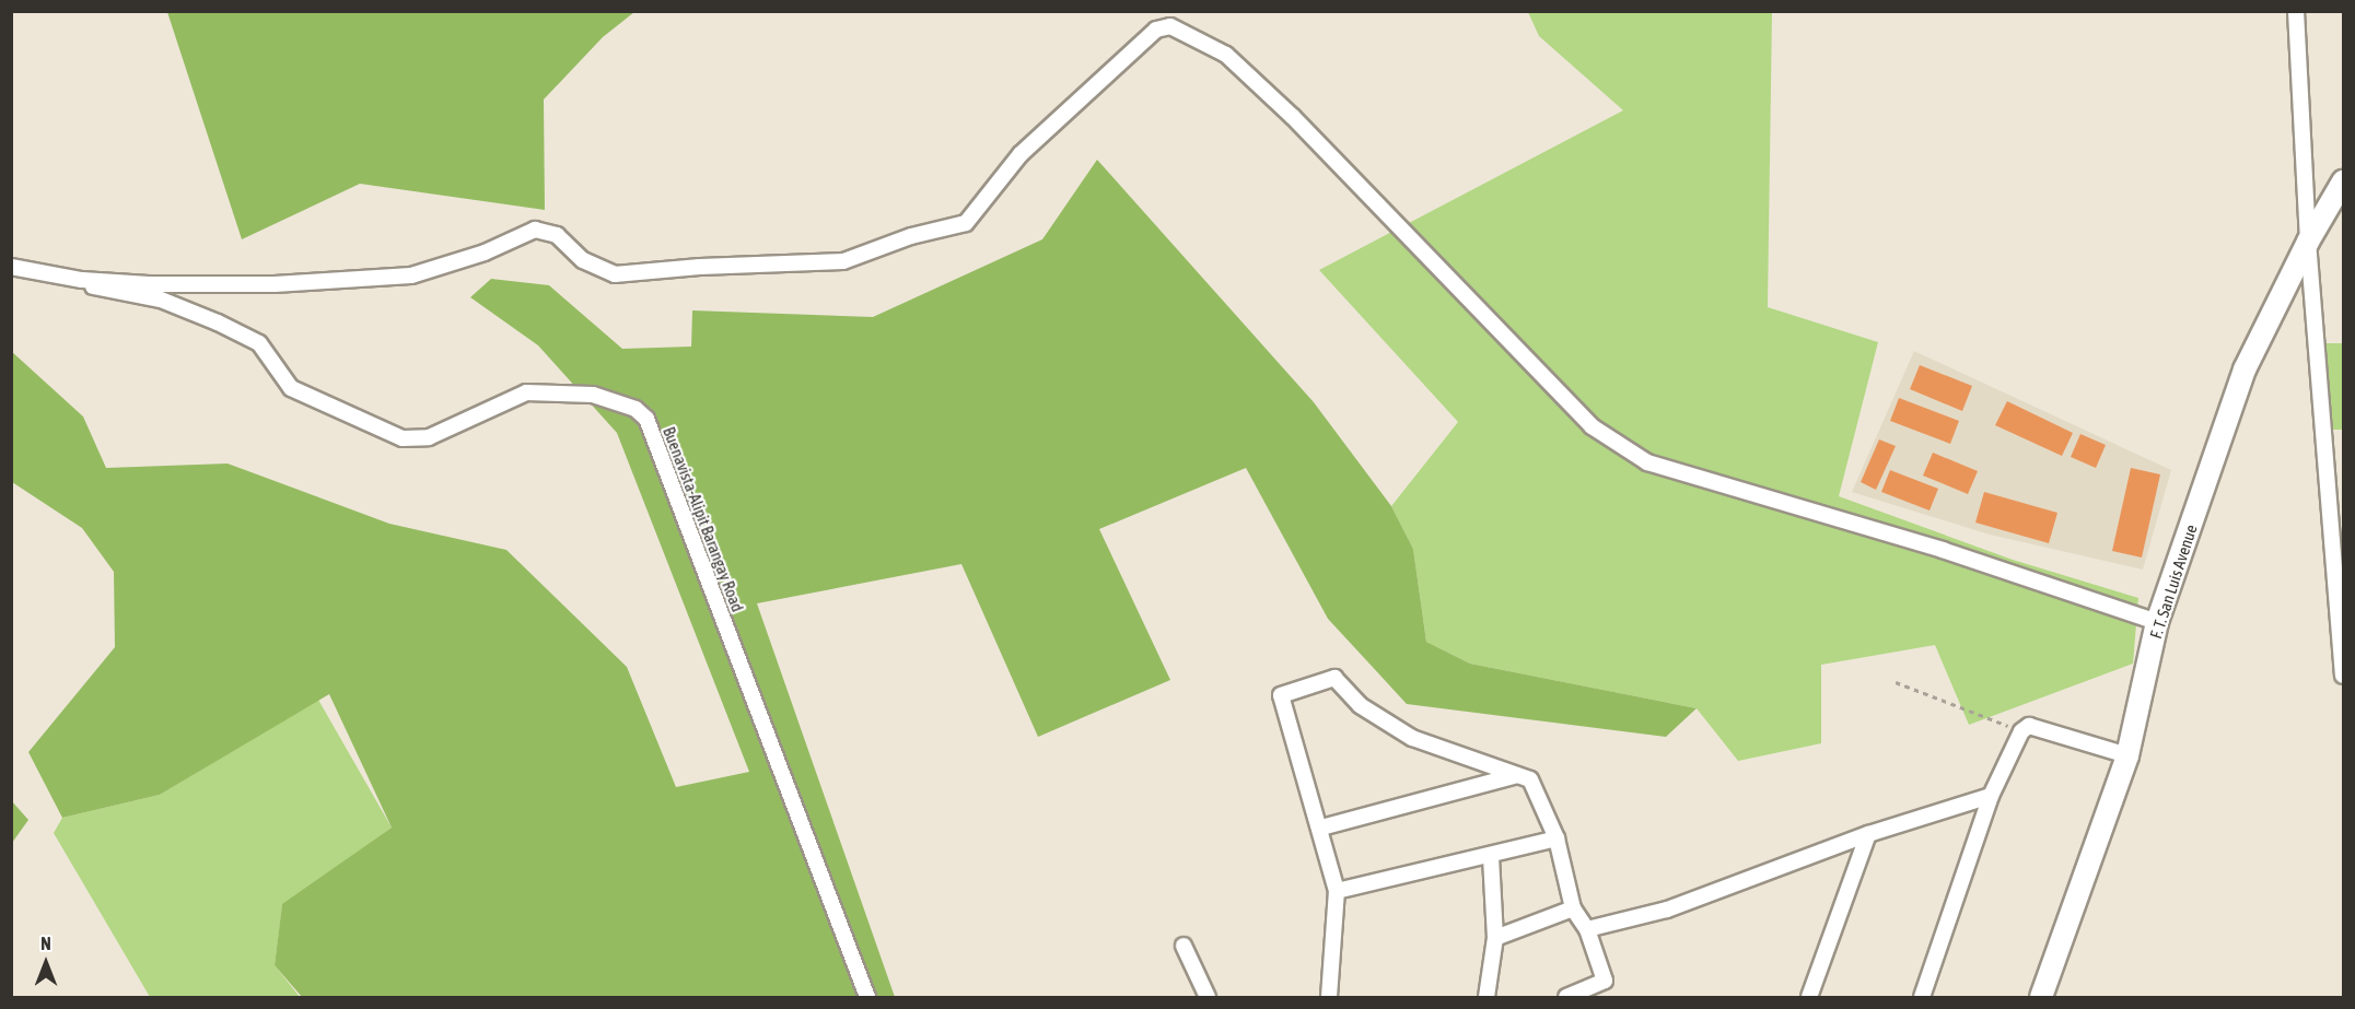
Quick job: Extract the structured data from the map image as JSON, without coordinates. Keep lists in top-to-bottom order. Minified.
{"streets":{"main road":["F. T. San Luis Avenue"],"street":["Buenavista-Alipit Barangay Road"]},"north":"top"}
